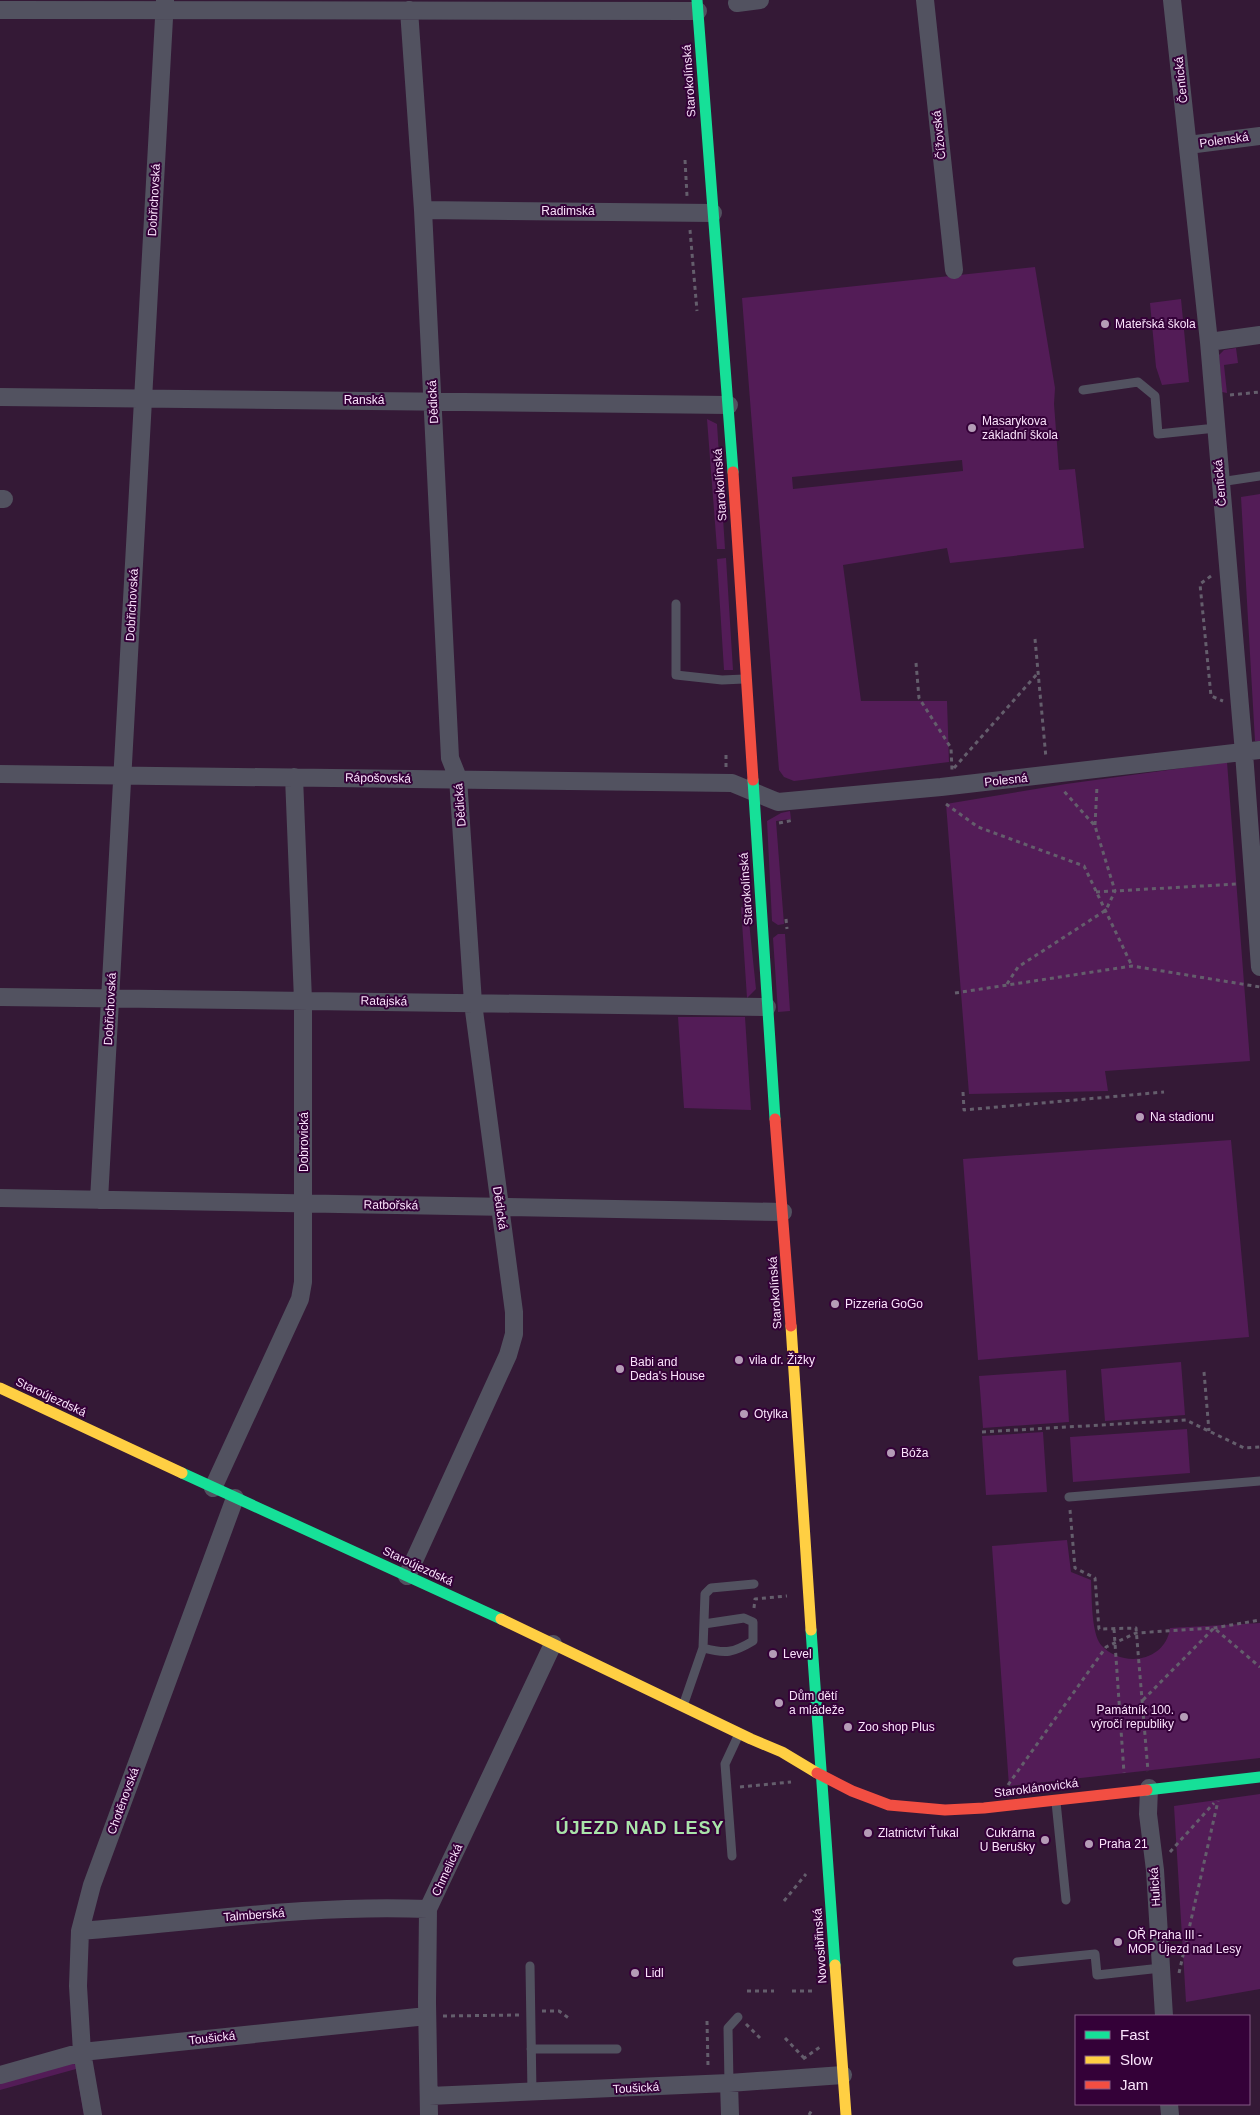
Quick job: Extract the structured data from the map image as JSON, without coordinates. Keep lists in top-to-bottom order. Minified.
{"streets":{"main road":["Starokolínská","Staroújezdská","Staroklánovická","Novosibřinská"],"street":["Čentická","Čížovská","Polenská","Dobřichovská","Radimská","Ranská","Dědická","Rápošovská","Polesná","Ratajská","Dobrovická","Ratbořská","Chotěnovská","Chmelická","Hulická","Talmberská","Toušická"]},"crossings":[["Čentická","Polenská"],["Čentická","Polesná"],["Starokolínská","Radimská"],["Starokolínská","Ranská"],["Starokolínská","Rápošovská"],["Starokolínská","Polesná"],["Starokolínská","Ratajská"],["Starokolínská","Ratbořská"],["Starokolínská","Staroújezdská"],["Starokolínská","Staroklánovická"],["Starokolínská","Novosibřinská"],["Dobřichovská","Ranská"],["Dobřichovská","Rápošovská"],["Dobřichovská","Ratajská"],["Dobřichovská","Ratbořská"],["Radimská","Dědická"],["Ranská","Dědická"],["Dědická","Rápošovská"],["Dědická","Ratajská"],["Dědická","Ratbořská"],["Dědická","Staroújezdská"],["Rápošovská","Polesná"],["Rápošovská","Dobrovická"],["Ratajská","Dobrovická"],["Dobrovická","Ratbořská"],["Dobrovická","Staroújezdská"],["Staroújezdská","Staroklánovická"],["Staroújezdská","Chotěnovská"],["Staroújezdská","Chmelická"],["Staroújezdská","Novosibřinská"],["Staroklánovická","Hulická"],["Staroklánovická","Novosibřinská"],["Chotěnovská","Talmberská"],["Chotěnovská","Toušická"],["Chmelická","Talmberská"],["Chmelická","Toušická"],["Novosibřinská","Toušická"]],"districts":["ÚJEZD NAD LESY"],"places":["Mateřská škola","Masarykova základní škola","Na stadionu","Pizzeria GoGo","vila dr. Žižky","Babi and Deda's House","Otylka","Bóža","Level","Dům dětí a mládeže","Památník 100. výročí republiky","Zoo shop Plus","Zlatnictví Ťukal","Cukrárna U Berušky","Praha 21","OŘ Praha III - MOP Újezd nad Lesy","Lidl"],"legend":["Fast","Slow","Jam"]}
